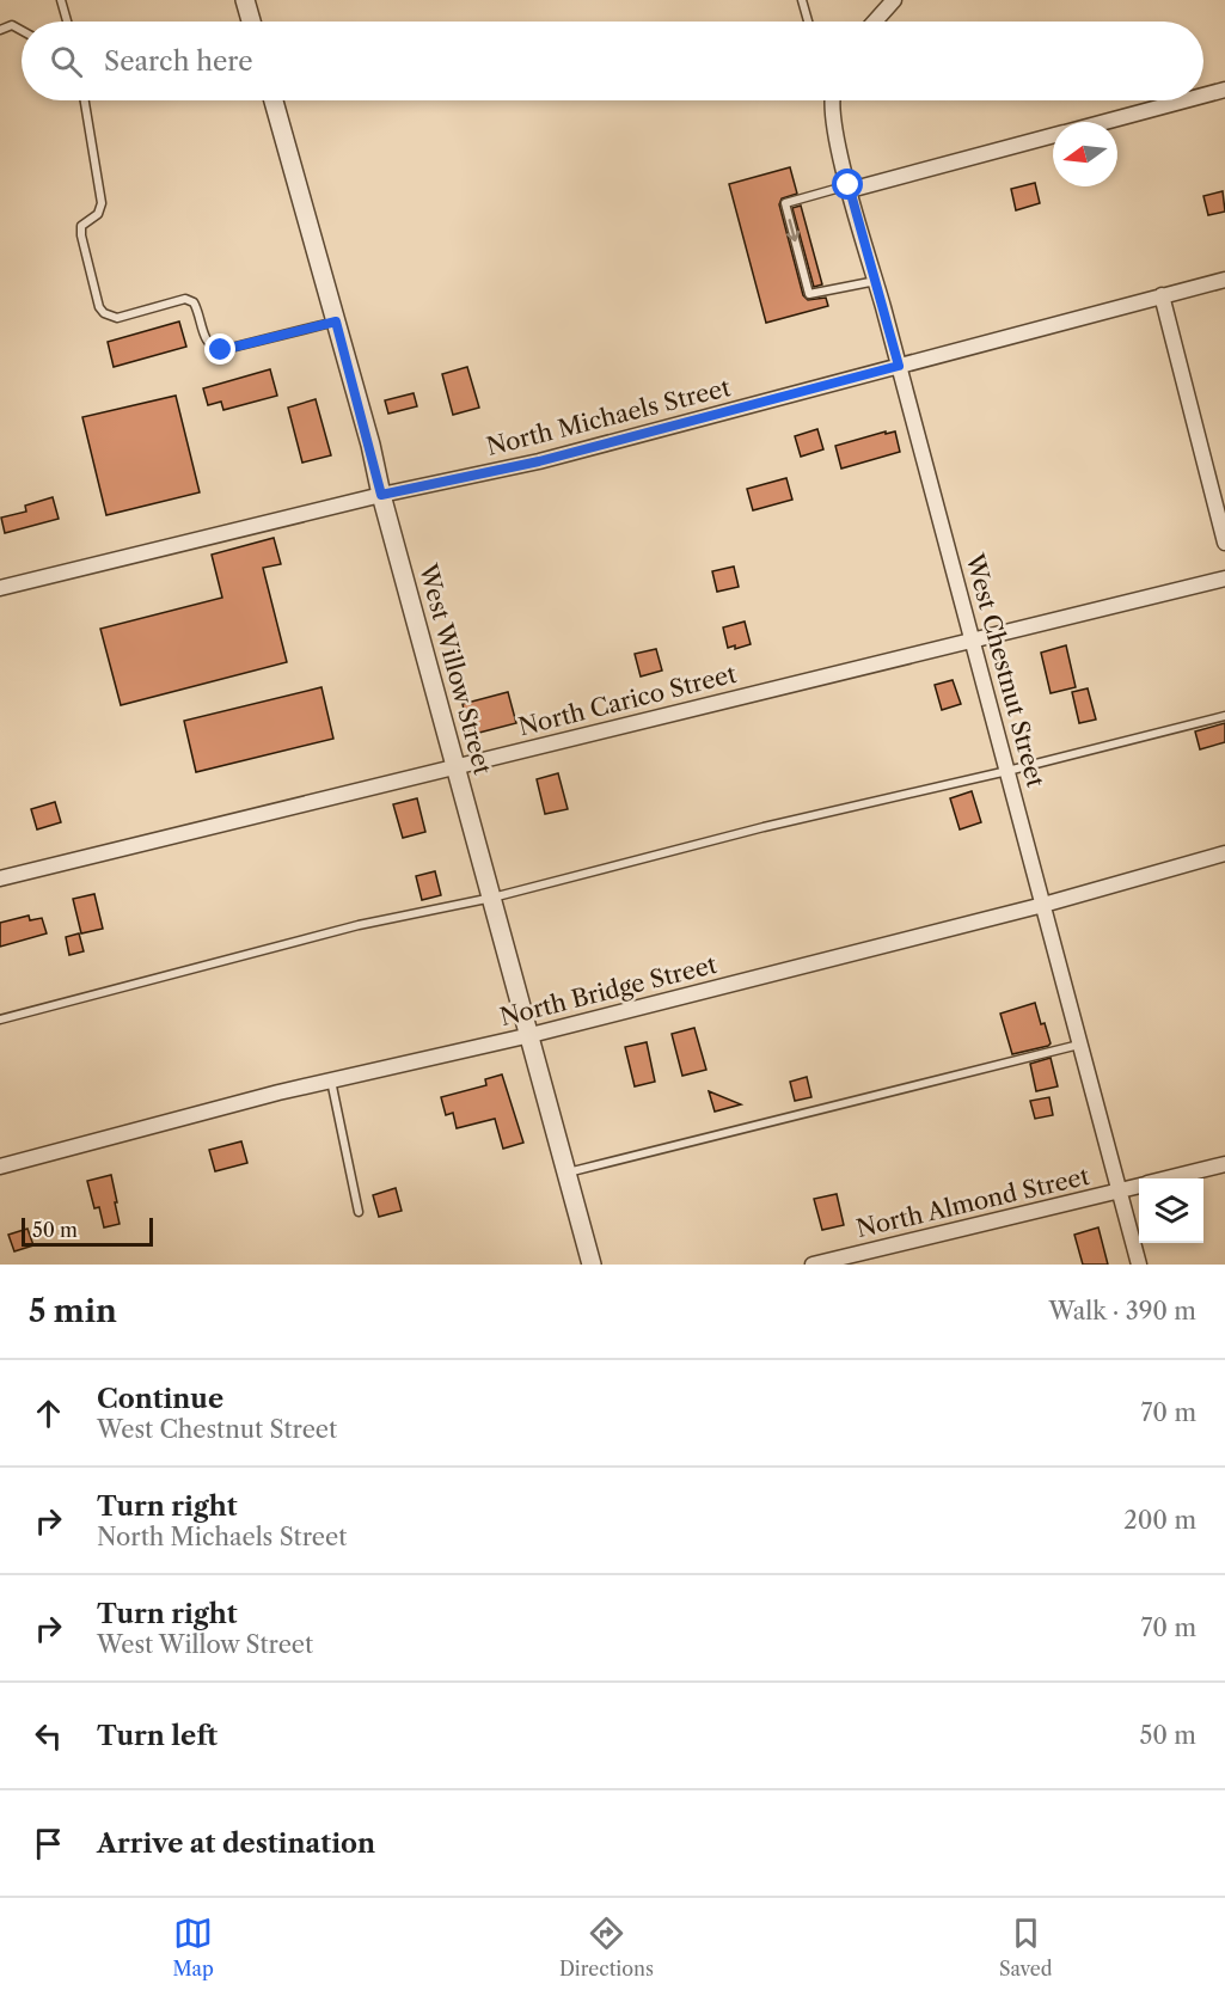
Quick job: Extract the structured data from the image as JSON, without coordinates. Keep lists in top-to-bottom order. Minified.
{"streets":{"street":["North Michaels Street","West Willow Street","West Chestnut Street","North Carico Street","North Bridge Street","North Almond Street"]},"crossings":[["North Michaels Street","West Willow Street"],["North Michaels Street","West Chestnut Street"],["West Willow Street","North Carico Street"],["West Willow Street","North Bridge Street"],["West Chestnut Street","North Carico Street"],["West Chestnut Street","North Bridge Street"],["West Chestnut Street","North Almond Street"]],"scale_bar":"50 m","north":"left","page":{"search":"Search here","scale":"50 m","heading":["5 min","Walk · 390 m"],"list":[["Continue","West Chestnut Street","70 m"],["Turn right","North Michaels Street","200 m"],["Turn right","West Willow Street","70 m"],["Turn left","50 m"],"Arrive at destination"],"nav":["Map","Directions","Saved"]}}
